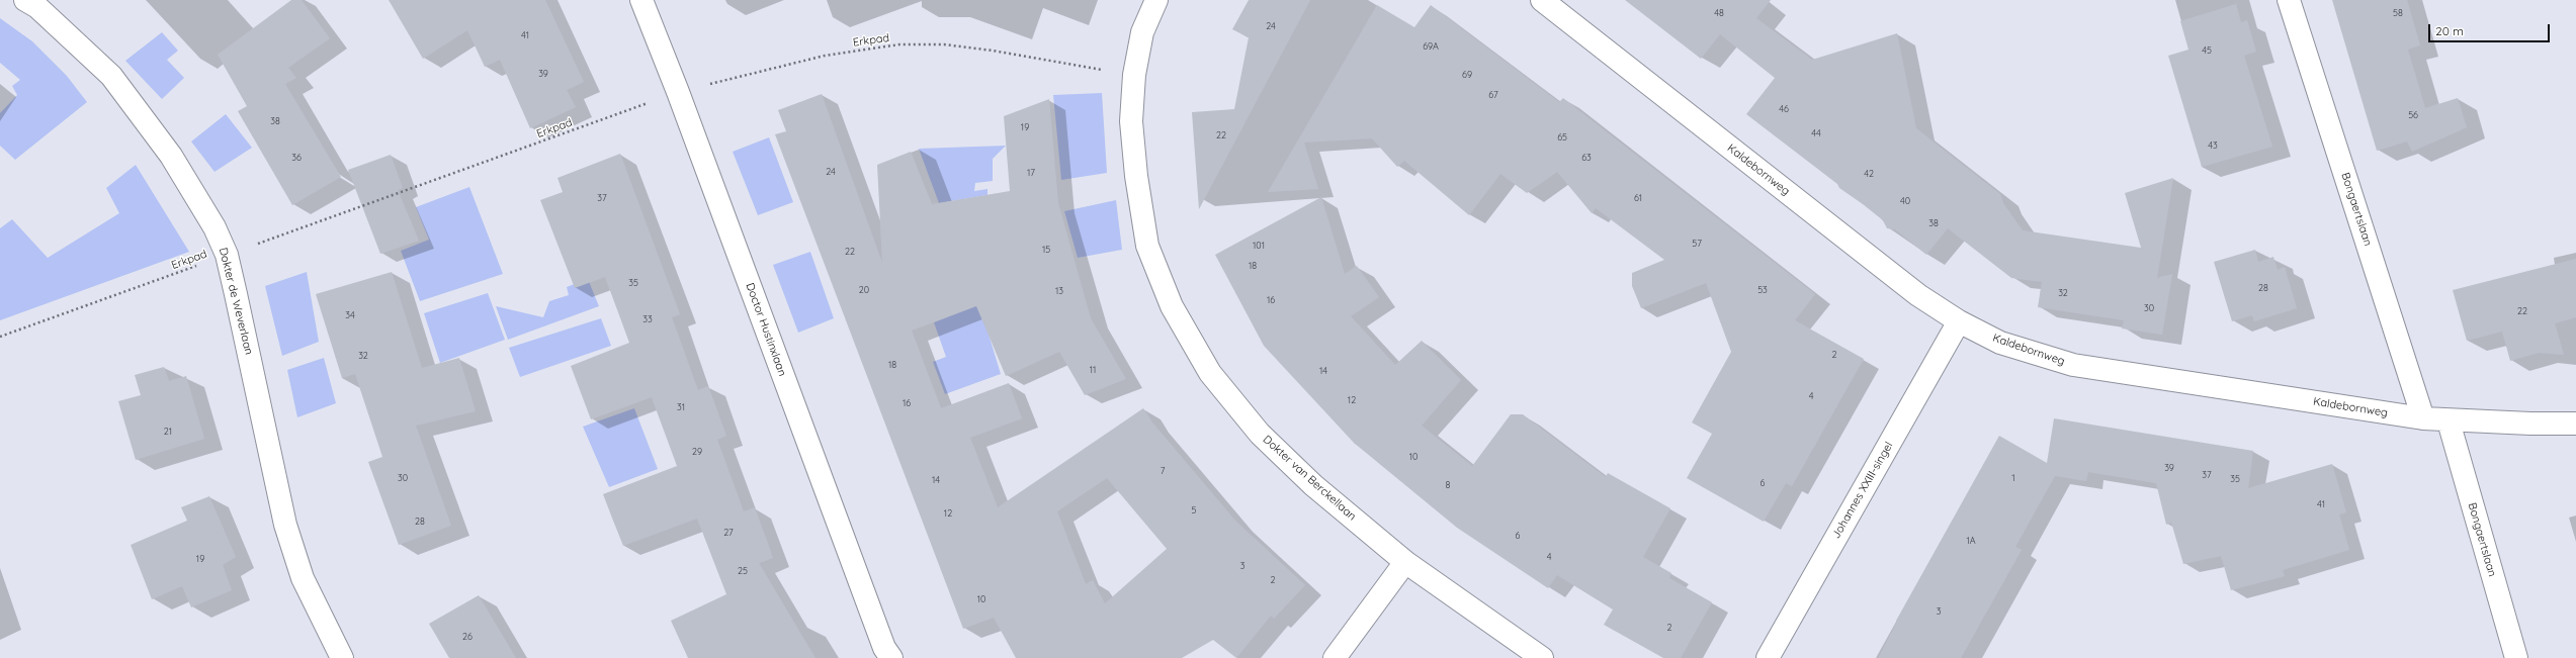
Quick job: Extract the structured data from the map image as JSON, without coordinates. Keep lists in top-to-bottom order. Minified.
{"streets":{"street":["Kaldebornweg","Bongaertslaan","Dokter de Weverlaan","Doctor Hustinxlaan","Dokter van Berckellaan","Johannes XXIII-singel"],"path":["Erkpad"]},"crossings":[["Erkpad","Dokter de Weverlaan"],["Erkpad","Doctor Hustinxlaan"],["Erkpad","Dokter van Berckellaan"],["Kaldebornweg","Bongaertslaan"],["Kaldebornweg","Johannes XXIII-singel"]],"house_numbers":["48","58","24","41","69A","45","39","69","67","46","56","38","19","44","22","65","43","36","63","24","17","42","37","61","40","38","57","101","15","22","18","35","28","20","53","13","32","16","30","22","34","33","2","32","18","11","14","4","12","16","31","21","29","10","39","7","37","30","1","35","14","6","8","41","5","12","28","27","6","1A","4","19","3","25","2","10","3","2","26"],"scale_bar":"20 m"}
